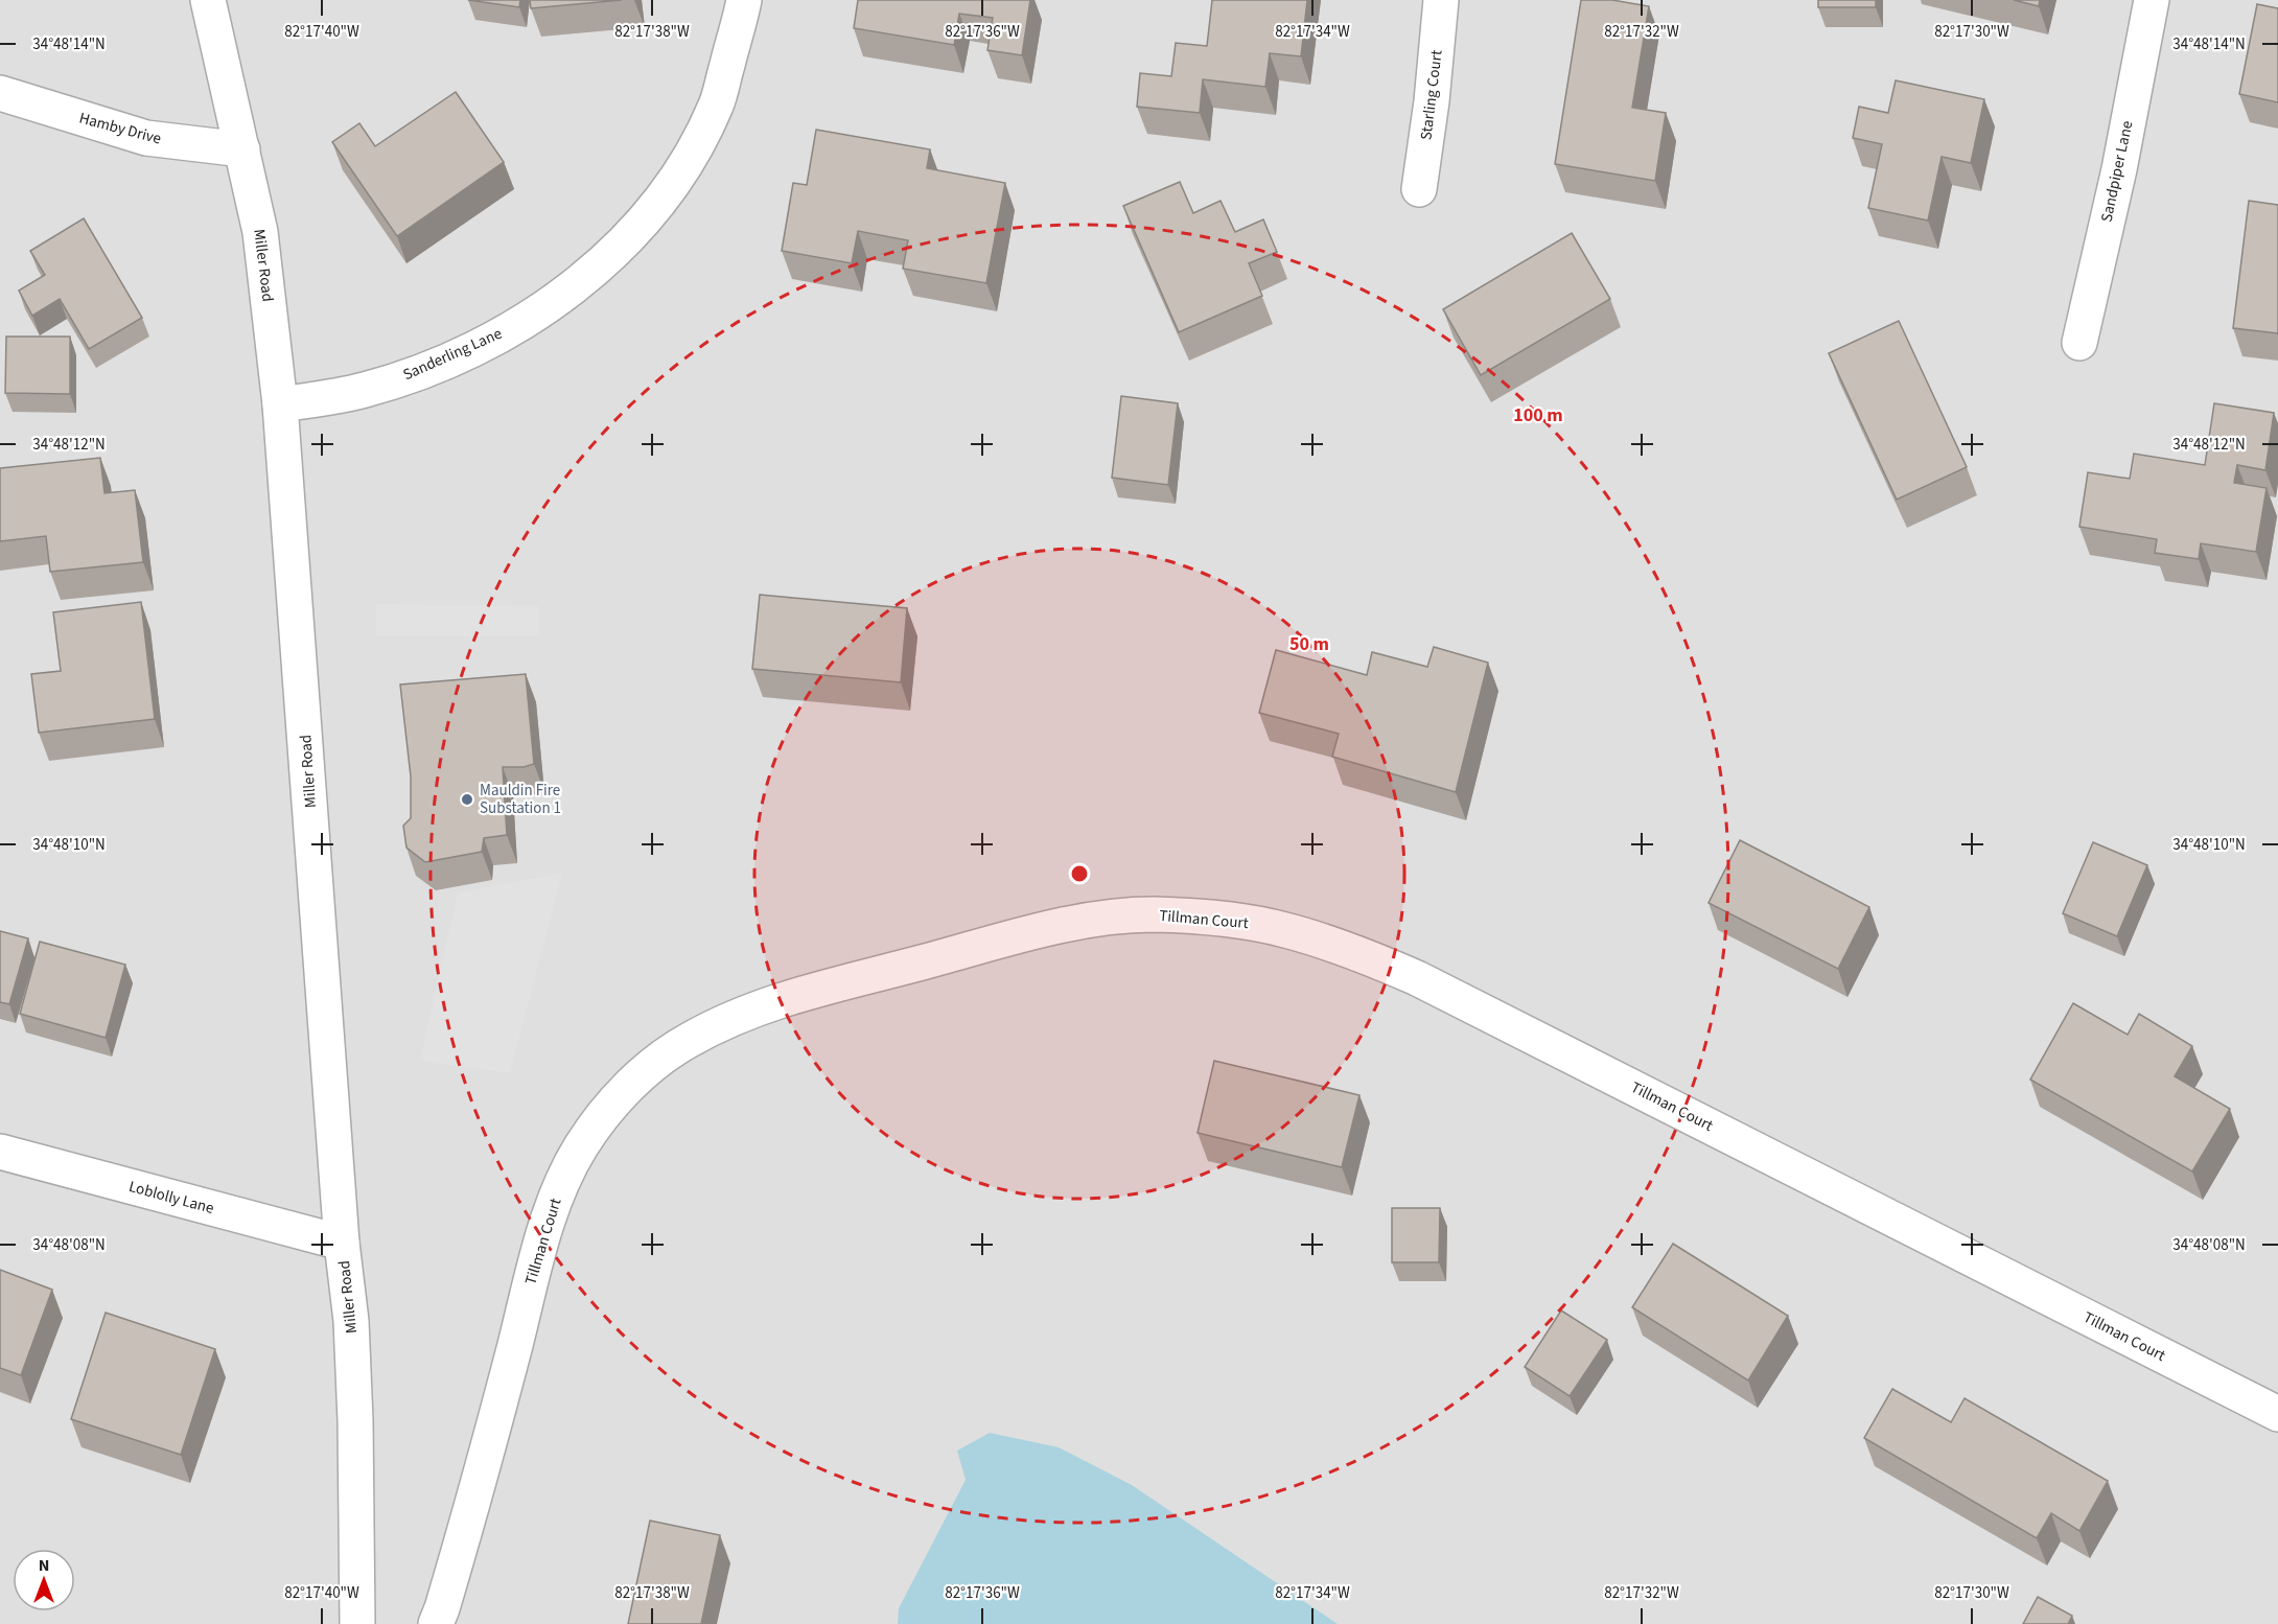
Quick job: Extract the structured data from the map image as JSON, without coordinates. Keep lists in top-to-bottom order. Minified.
{"streets":{"street":["Starling Court","Hamby Drive","Sandpiper Lane","Miller Road","Sanderling Lane","Tillman Court","Loblolly Lane"]},"crossings":[["Hamby Drive","Miller Road"],["Miller Road","Sanderling Lane"],["Miller Road","Loblolly Lane"]],"places":["Mauldin Fire Substation 1"],"north":"top","coordinates":["82°17'40\"W","82°17'38\"W","82°17'36\"W","82°17'34\"W","82°17'32\"W","82°17'30\"W","34°48'14\"N","34°48'12\"N","34°48'10\"N","34°48'08\"N"],"rings":["100 m","50 m"]}
